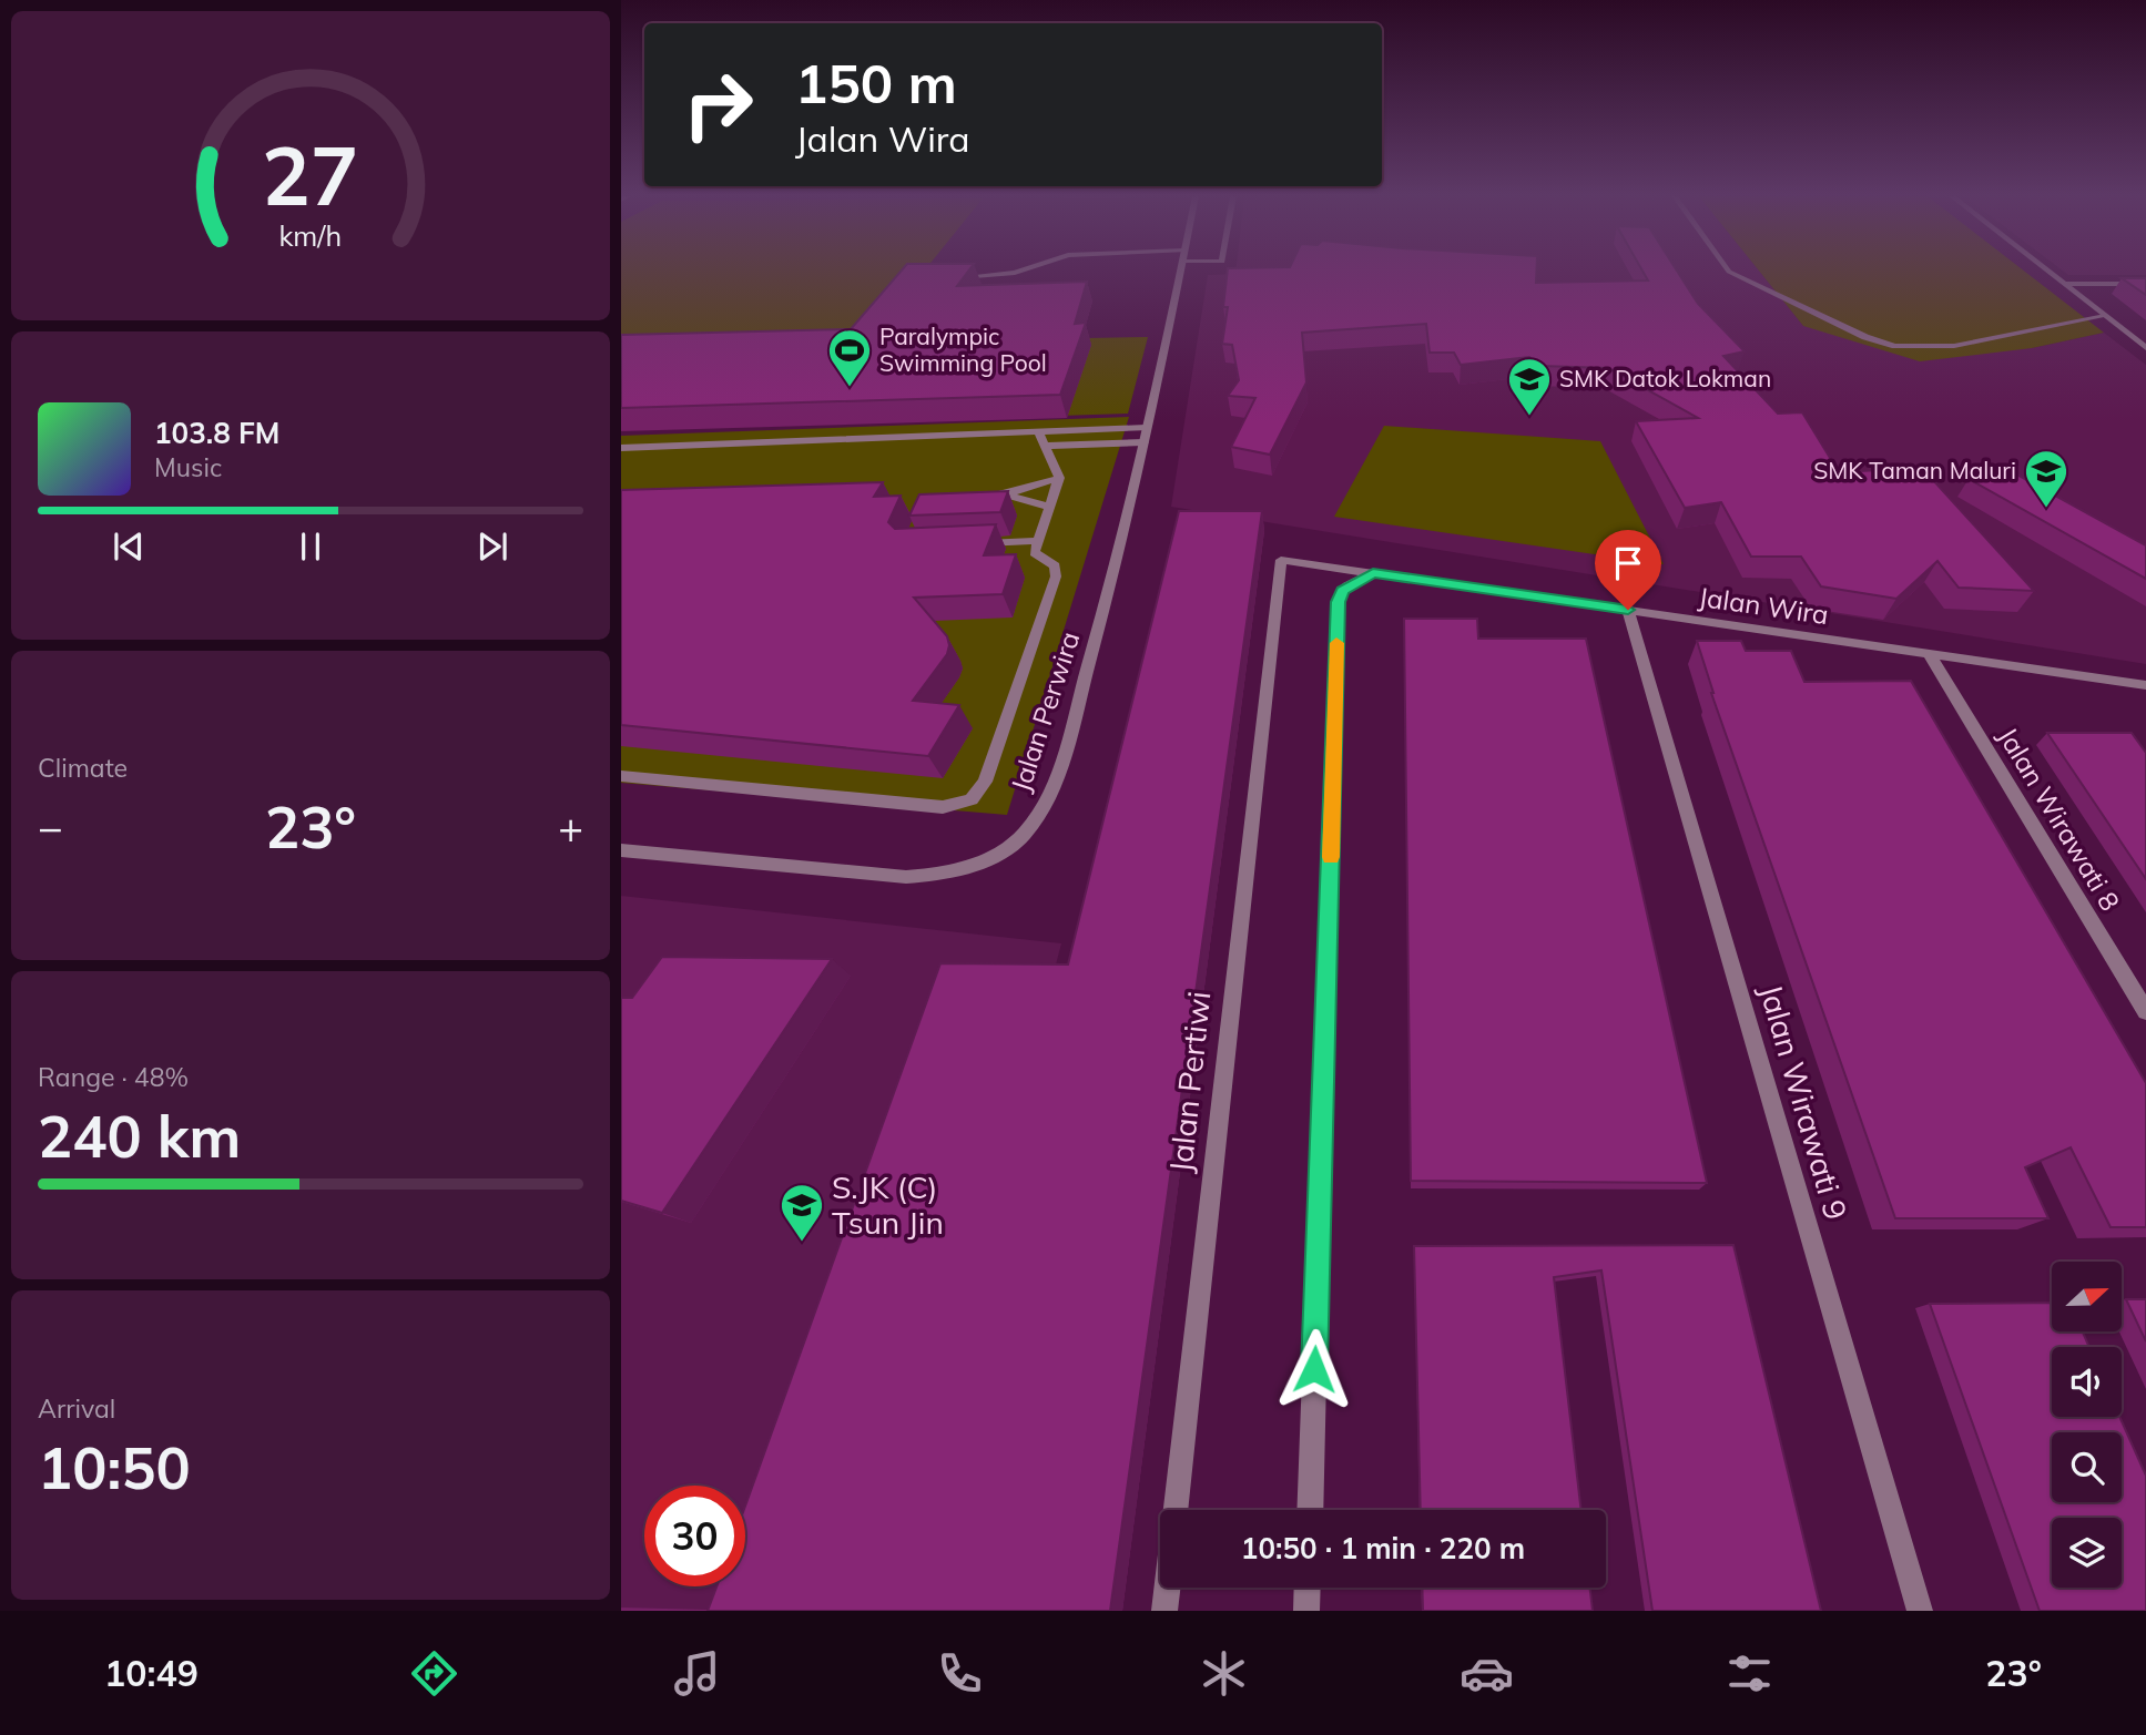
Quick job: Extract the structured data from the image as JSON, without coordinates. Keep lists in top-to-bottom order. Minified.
{"streets":{"street":["Jalan Wira","Jalan Perwira","Jalan Wirawati 8","Jalan Pertiwi","Jalan Wirawati 9"]},"crossings":[["Jalan Wira","Jalan Wirawati 8"],["Jalan Wira","Jalan Pertiwi"],["Jalan Wira","Jalan Wirawati 9"]],"places":{"sports":["Paralympic Swimming Pool"],"school or university":["SMK Datok Lokman","SMK Taman Maluri","S.JK (C) Tsun Jin"]},"north":"right","page":{"turn":["150 m","Jalan Wira"],"song":["103.8 FM","Music"],"tile":["Climate",["Range · 48%","240 km"],["Arrival","10:50"]],"heat":["−","23°","+"],"limit":"30","trip":"10:50 · 1 min · 220 m","tabs":["10:49","23°"],"gauge":["27","km/h"]}}
